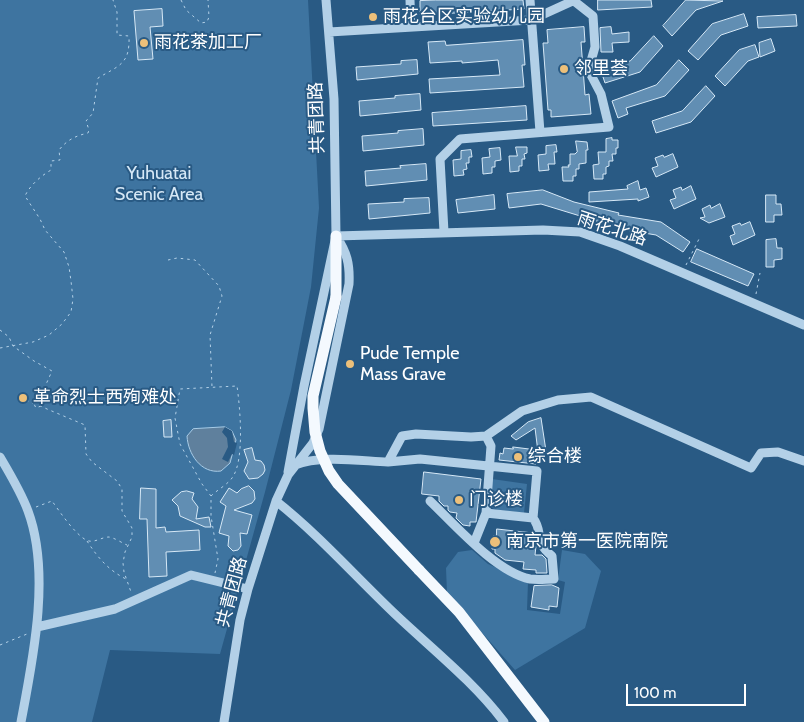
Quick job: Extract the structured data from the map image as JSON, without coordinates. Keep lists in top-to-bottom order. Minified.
{"streets":{"street":["共青团路","雨花北路"]},"crossings":[["共青团路","雨花北路"]],"parks":["Yuhuatai Scenic Area"],"places":["雨花台区实验幼儿园","雨花茶加工厂","邻里荟","Pude Temple Mass Grave","革命烈士西殉难处","综合楼","门诊楼","南京市第一医院南院"],"scale_bar":"100 m"}
